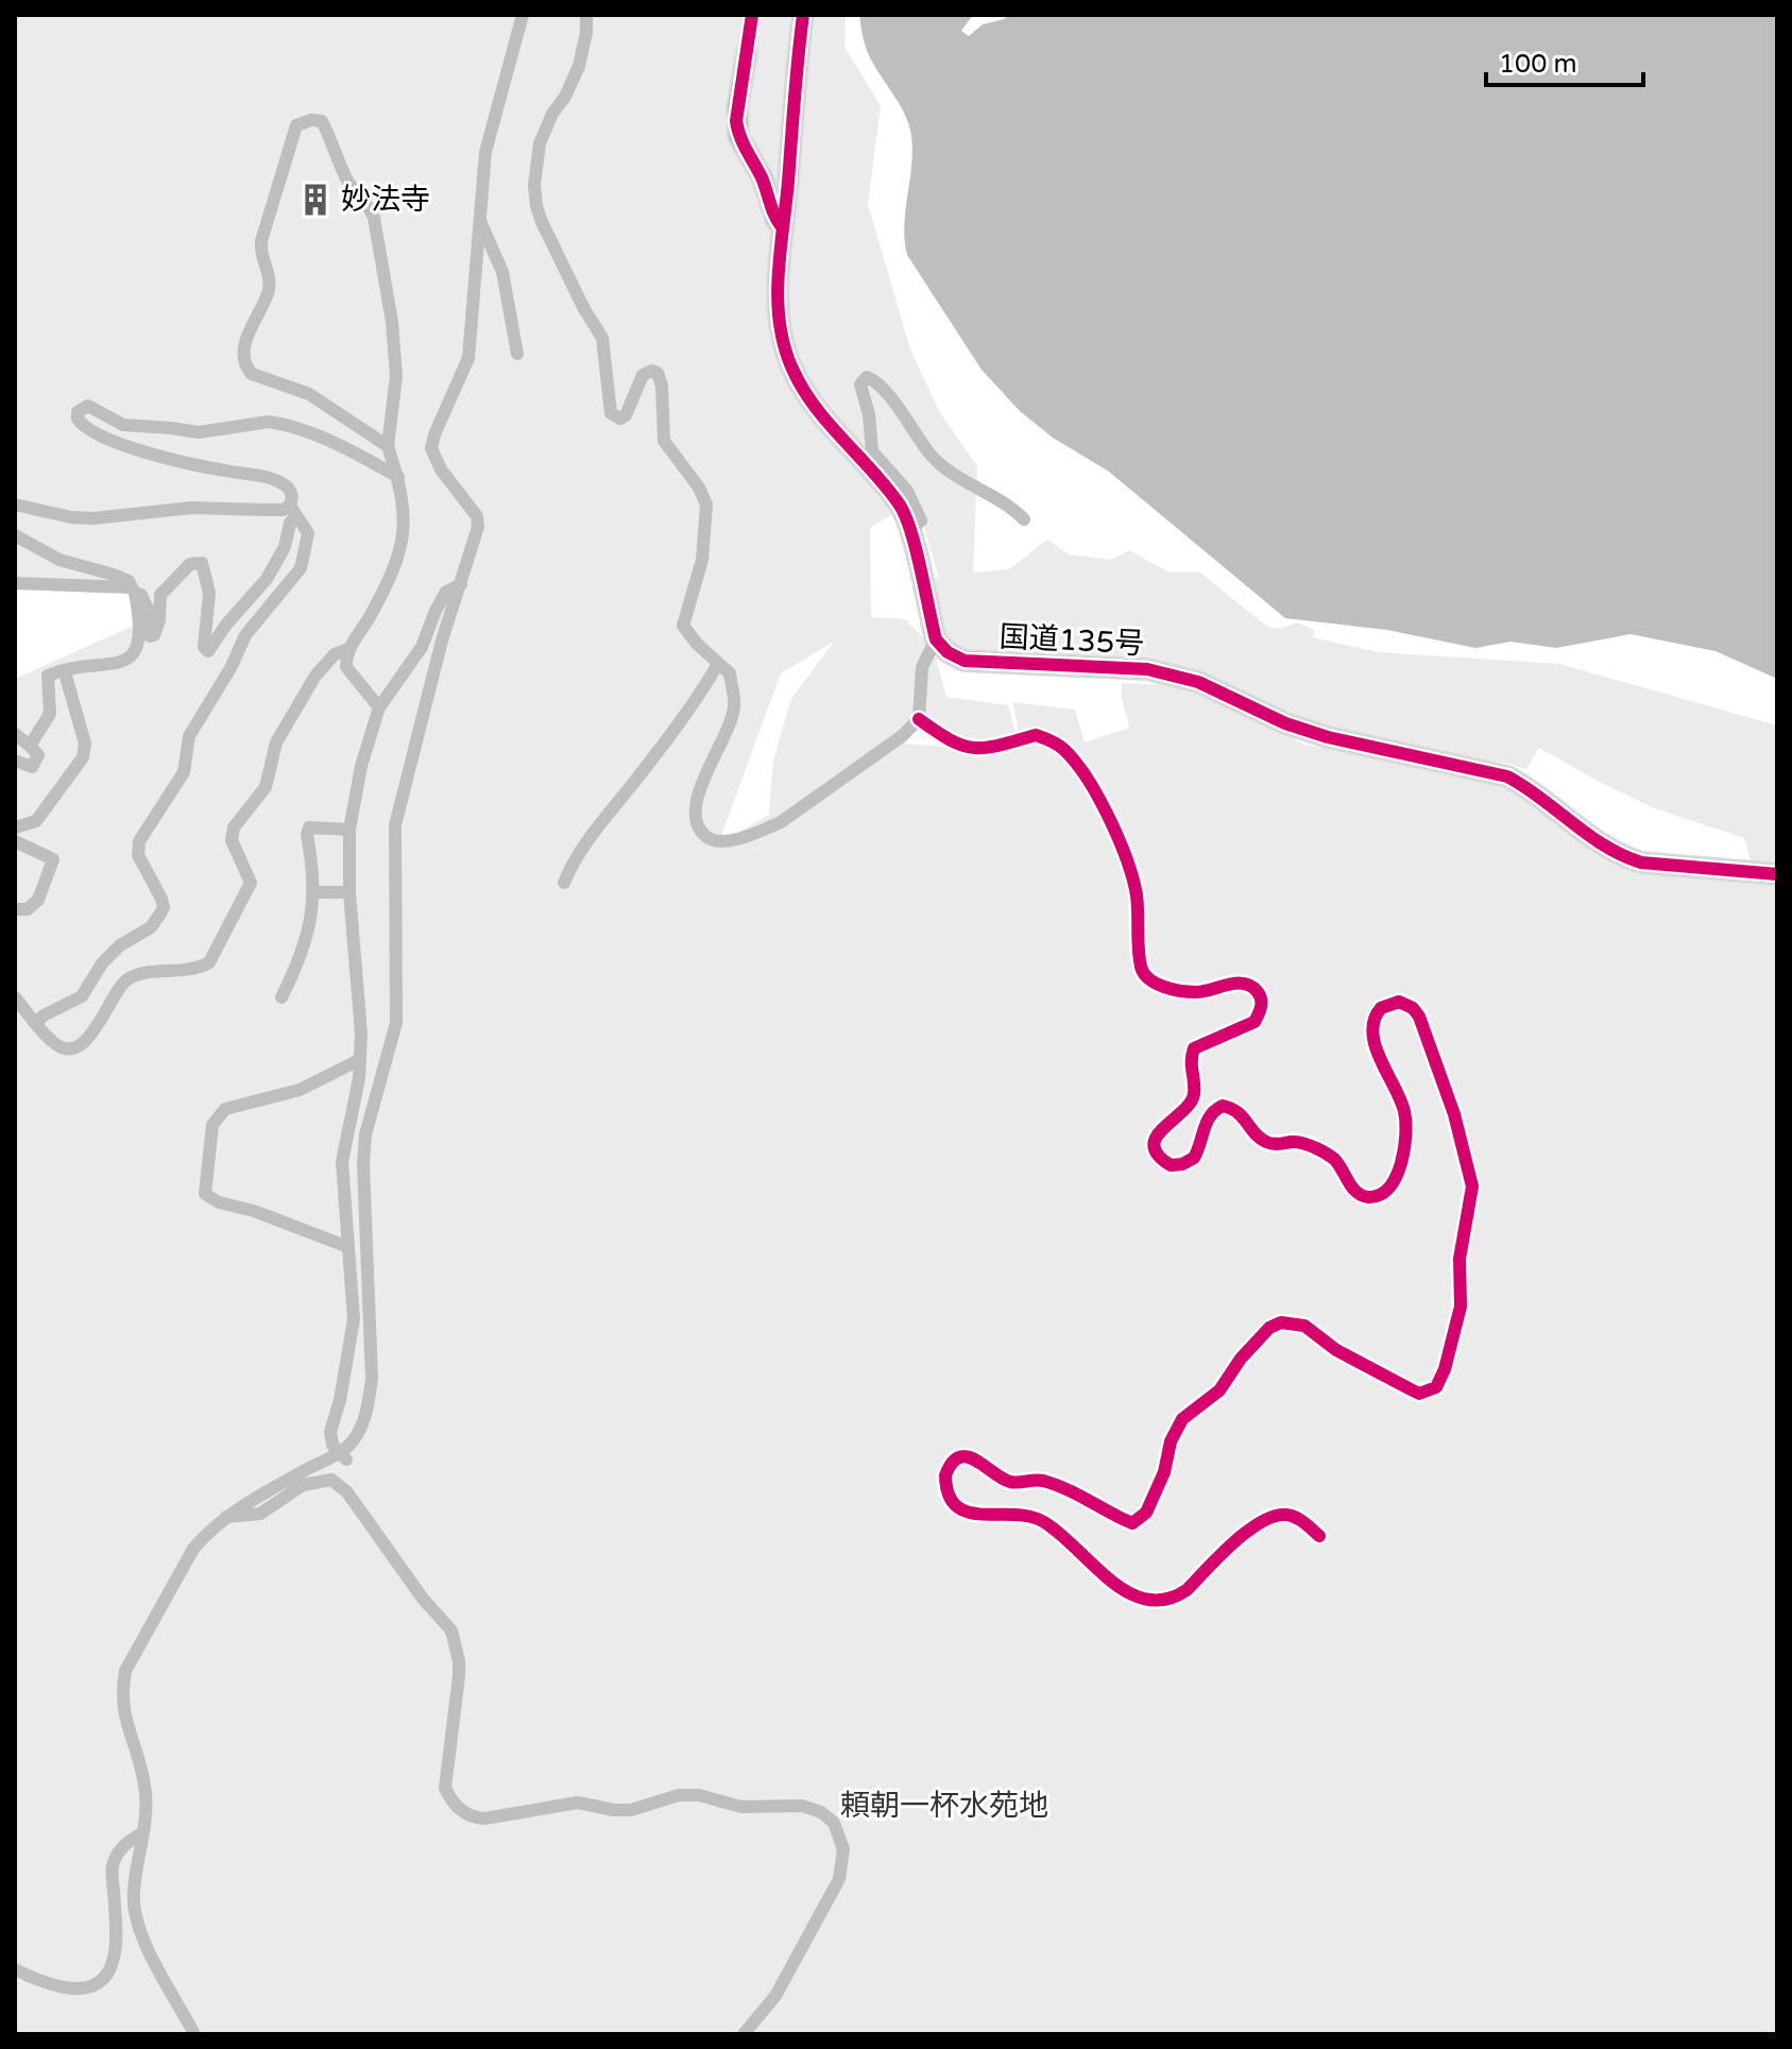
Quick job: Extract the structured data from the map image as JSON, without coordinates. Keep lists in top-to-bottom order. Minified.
{"streets":{"highway":["国道135号"]},"parks":["頼朝一杯水苑地"],"places":{"building":["妙法寺"]},"scale_bar":"100 m"}
